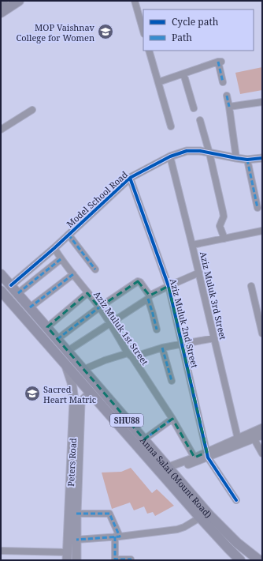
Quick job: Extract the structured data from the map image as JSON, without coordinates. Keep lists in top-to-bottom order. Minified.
{"streets":{"main road":["SHU88","Peters Road","Anna Salai (Mount Road)"],"street":["Model School Road","Aziz Muluk 3rd Street","Aziz Muluk 2nd Street","Aziz Muluk 1st Street"]},"crossings":[["Model School Road","Aziz Muluk 3rd Street"],["Model School Road","Aziz Muluk 2nd Street"],["Model School Road","Aziz Muluk 1st Street"],["Model School Road","Anna Salai (Mount Road)"],["Peters Road","Anna Salai (Mount Road)"]],"places":{"school or university":["MOP Vaishnav College for Women","Sacred Heart Matric"]},"legend":["Cycle path","Path"]}
